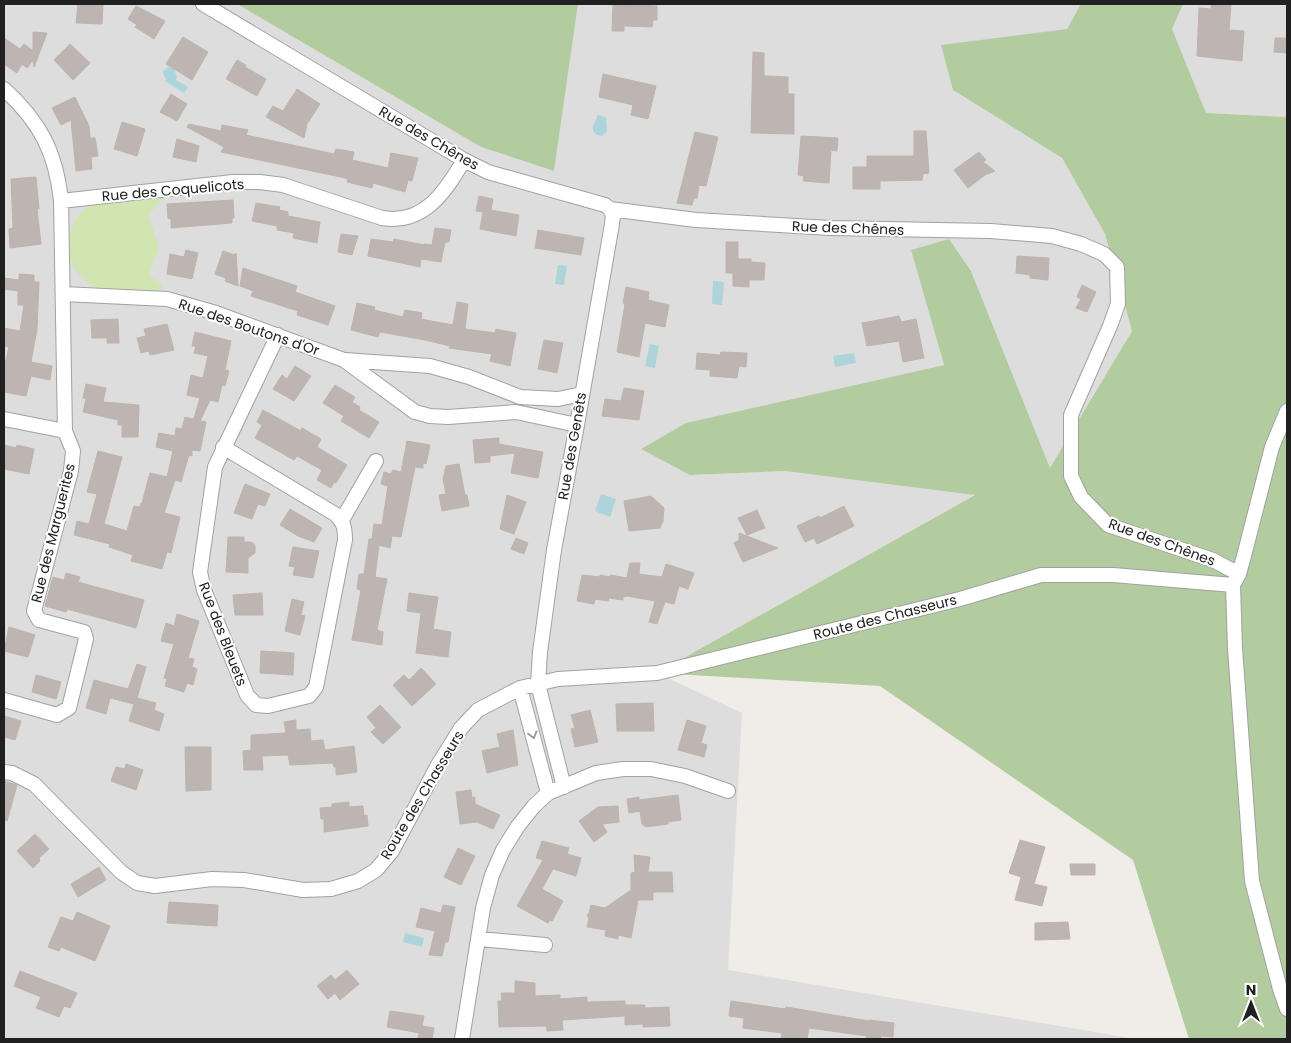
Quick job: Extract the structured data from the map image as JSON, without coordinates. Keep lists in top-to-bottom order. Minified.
{"streets":{"street":["Rue des Chênes","Rue des Coquelicots","Rue des Boutons d'Or","Rue des Genêts","Rue des Marguerites","Route des Chasseurs","Rue des Bleuets"]},"crossings":[["Rue des Chênes","Rue des Coquelicots"],["Rue des Chênes","Rue des Genêts"],["Rue des Chênes","Route des Chasseurs"],["Rue des Coquelicots","Rue des Marguerites"],["Rue des Boutons d'Or","Rue des Genêts"],["Rue des Boutons d'Or","Rue des Marguerites"],["Rue des Boutons d'Or","Rue des Bleuets"],["Rue des Genêts","Route des Chasseurs"]],"north":"top"}
